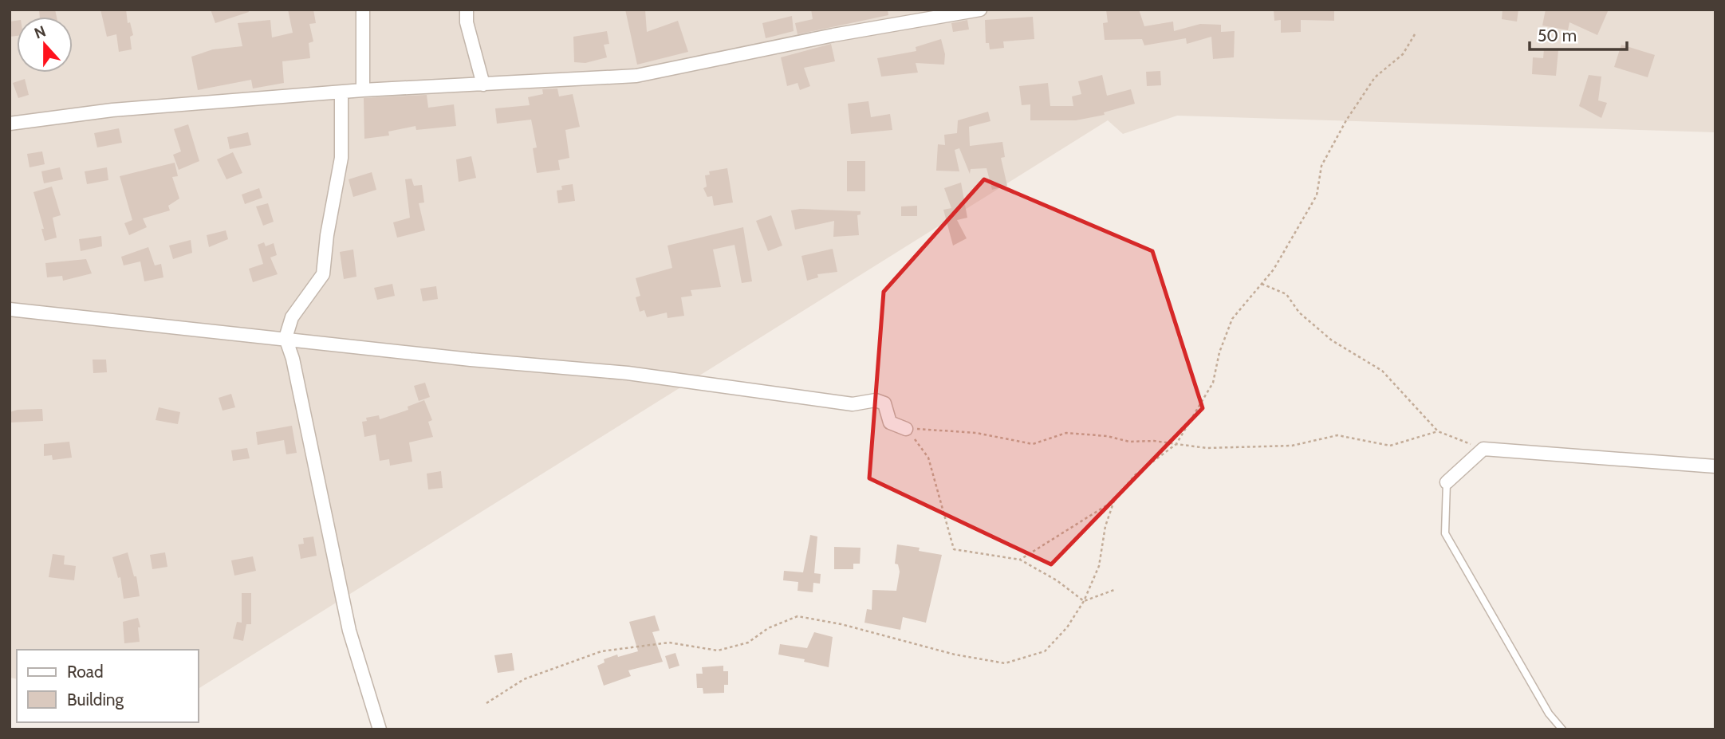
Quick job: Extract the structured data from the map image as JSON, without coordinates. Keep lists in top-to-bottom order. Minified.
{"legend":["Road","Building"],"scale_bar":"50 m","north":"top"}
